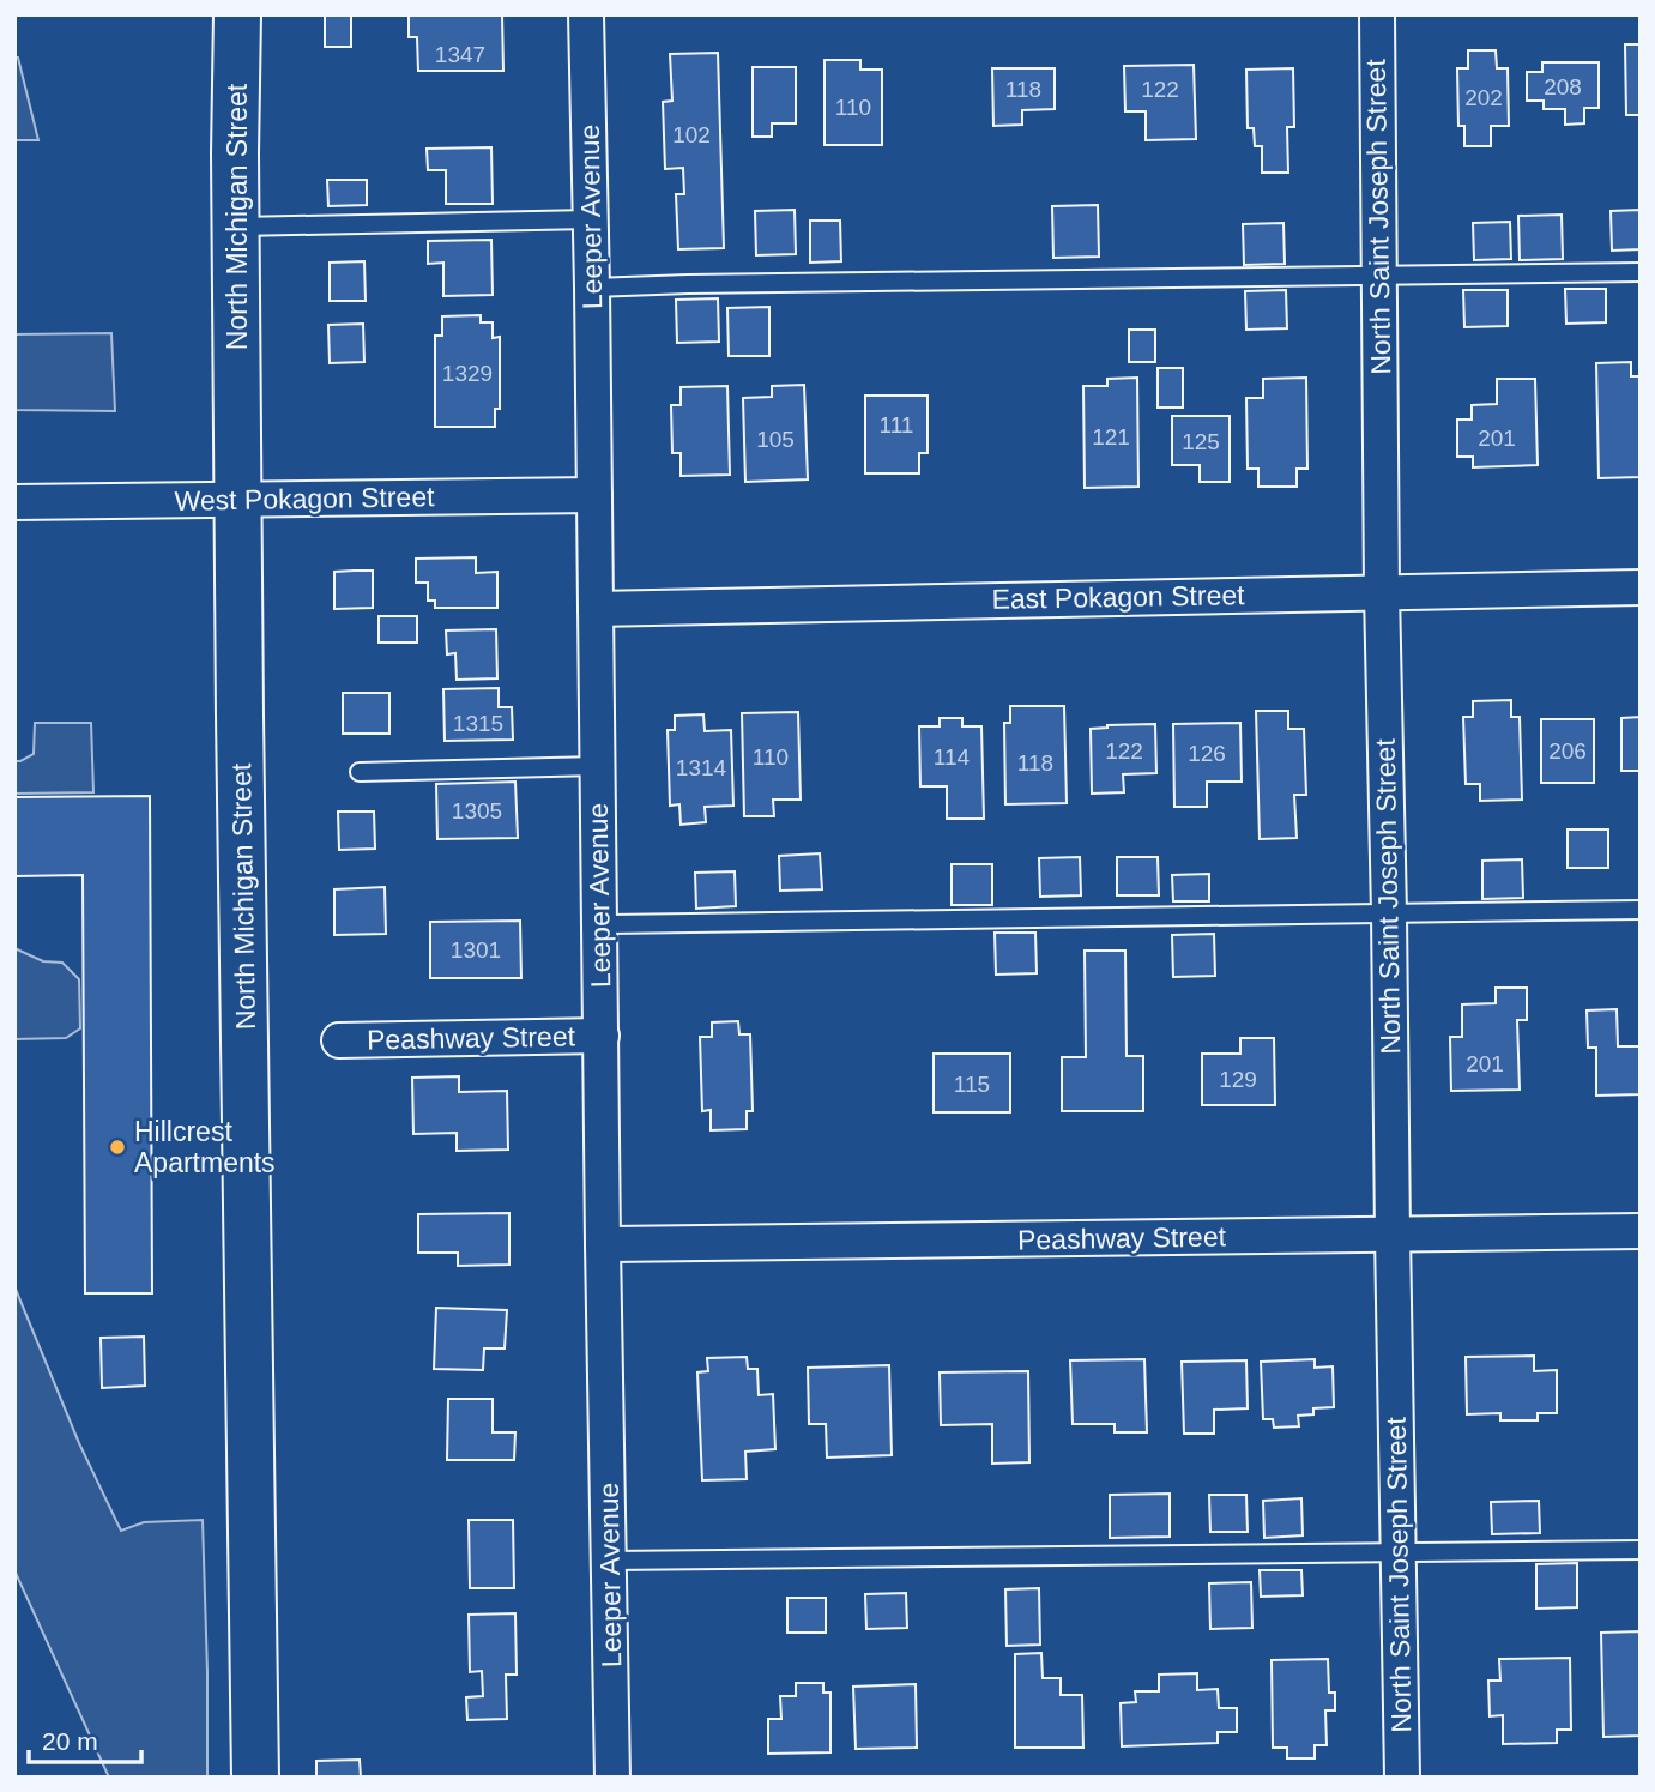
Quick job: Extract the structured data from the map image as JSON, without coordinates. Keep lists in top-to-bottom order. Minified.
{"streets":{"main road":["North Michigan Street"],"street":["Leeper Avenue","North Saint Joseph Street","West Pokagon Street","East Pokagon Street","Peashway Street"]},"crossings":[["North Michigan Street","West Pokagon Street"],["Leeper Avenue","West Pokagon Street"],["Leeper Avenue","East Pokagon Street"],["Leeper Avenue","Peashway Street"],["North Saint Joseph Street","East Pokagon Street"],["North Saint Joseph Street","Peashway Street"]],"places":["Hillcrest Apartments"],"house_numbers":["1347","208","118","122","202","110","102","1329","111","121","201","105","125","1315","122","206","126","110","114","118","1314","1305","1301","201","129","115"],"scale_bar":"20 m"}
